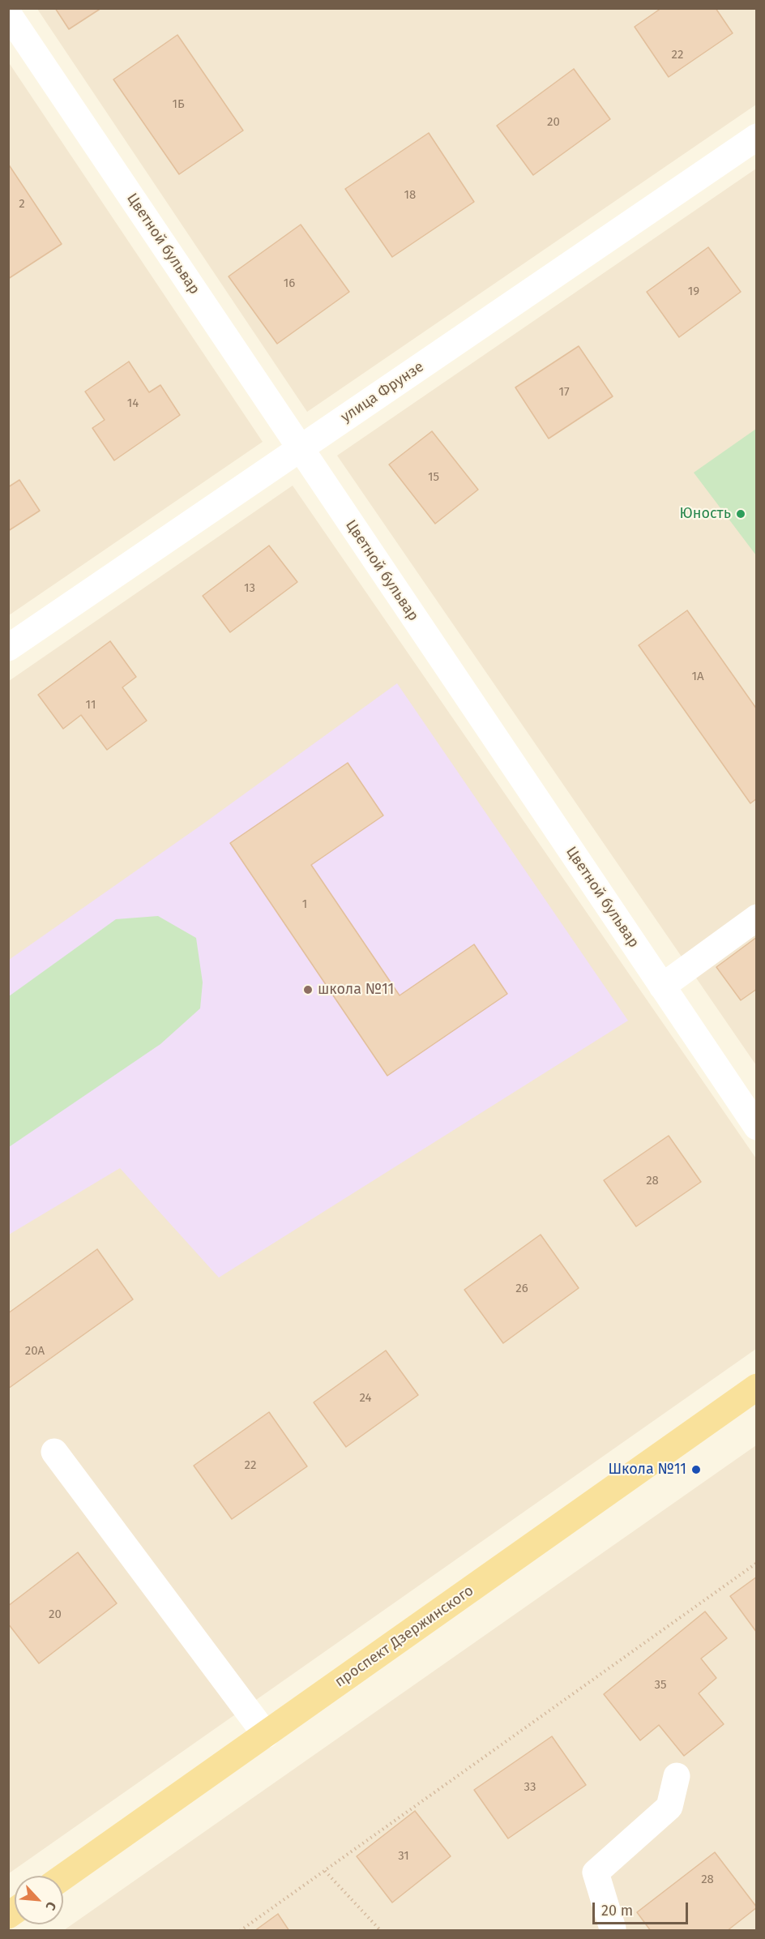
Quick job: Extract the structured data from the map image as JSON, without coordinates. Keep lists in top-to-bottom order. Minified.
{"streets":{"main road":["проспект Дзержинского"],"street":["Цветной бульвар","улица Фрунзе"]},"crossings":[["Цветной бульвар","улица Фрунзе"]],"places":["Юность","школа №11","Школа №11"],"house_numbers":["22","1Б","20","18","2","16","19","17","14","15","13","1А","11","1","28","26","20А","24","22","20","35","33","31","28"],"scale_bar":"20 m","north":"bottom right"}
